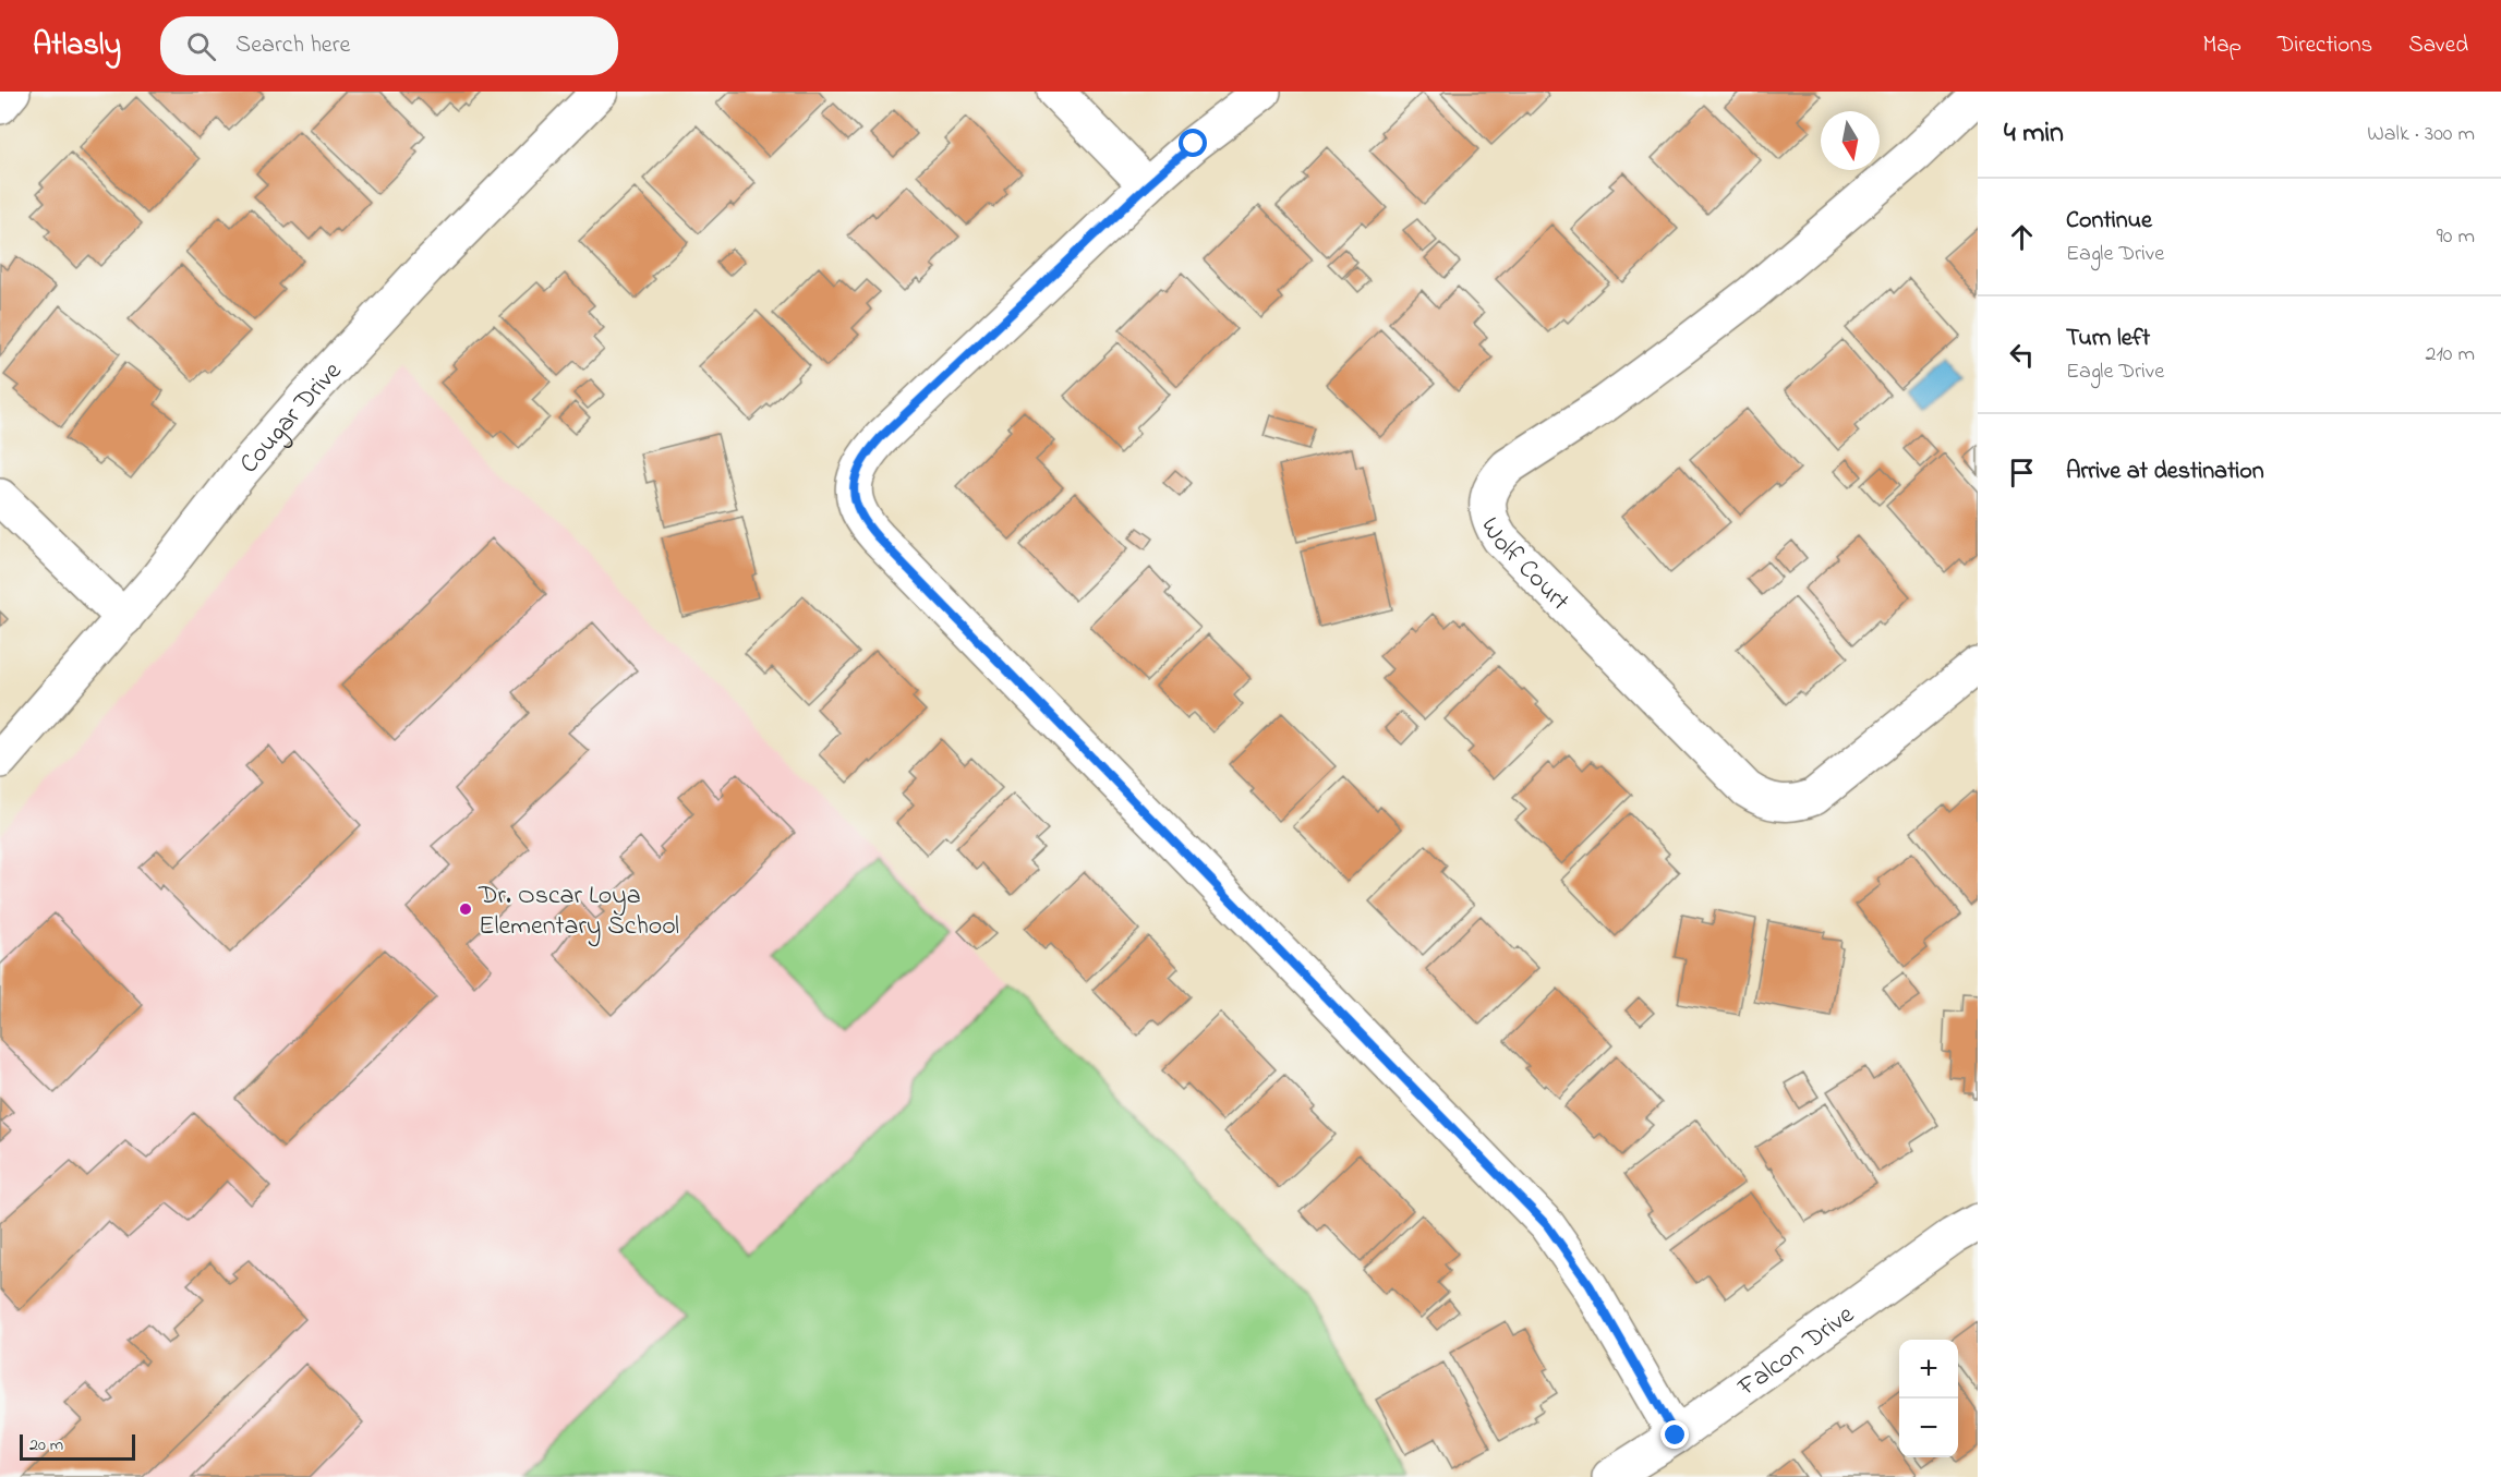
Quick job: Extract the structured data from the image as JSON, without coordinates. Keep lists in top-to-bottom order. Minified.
{"streets":{"street":["Cougar Drive","Wolf Court","Falcon Drive"]},"places":["Dr. Oscar Loya Elementary School"],"scale_bar":"20 m","north":"bottom","page":{"header":"Atlasly","search":"Search here","nav":["Map","Directions","Saved"],"heading":["4 min","Walk · 300 m"],"list":[["Continue","Eagle Drive","90 m"],["Turn left","Eagle Drive","210 m"],"Arrive at destination"],"map_buttons":["+","−"],"scale":"20 m"}}
